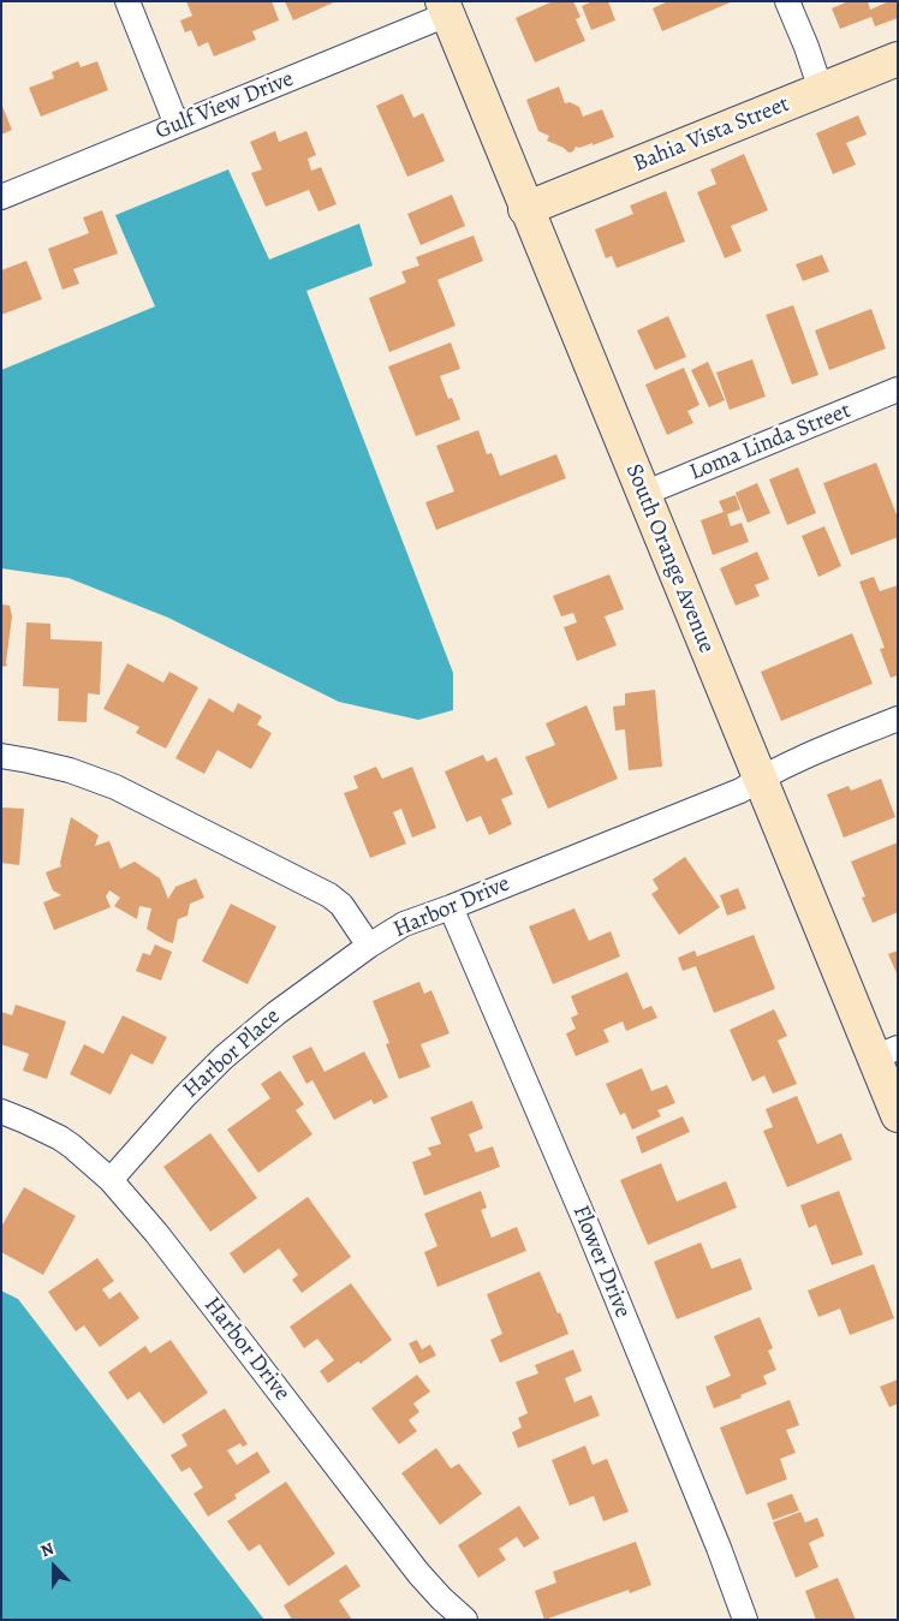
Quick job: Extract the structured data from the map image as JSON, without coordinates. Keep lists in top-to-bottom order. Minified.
{"streets":{"street":["Gulf View Drive","Bahia Vista Street","Loma Linda Street","South Orange Avenue","Harbor Drive","Harbor Place","Flower Drive"]},"crossings":[["Gulf View Drive","South Orange Avenue"],["Bahia Vista Street","South Orange Avenue"],["Loma Linda Street","South Orange Avenue"],["South Orange Avenue","Harbor Drive"],["Harbor Drive","Harbor Place"],["Harbor Drive","Flower Drive"]],"north":"top"}
